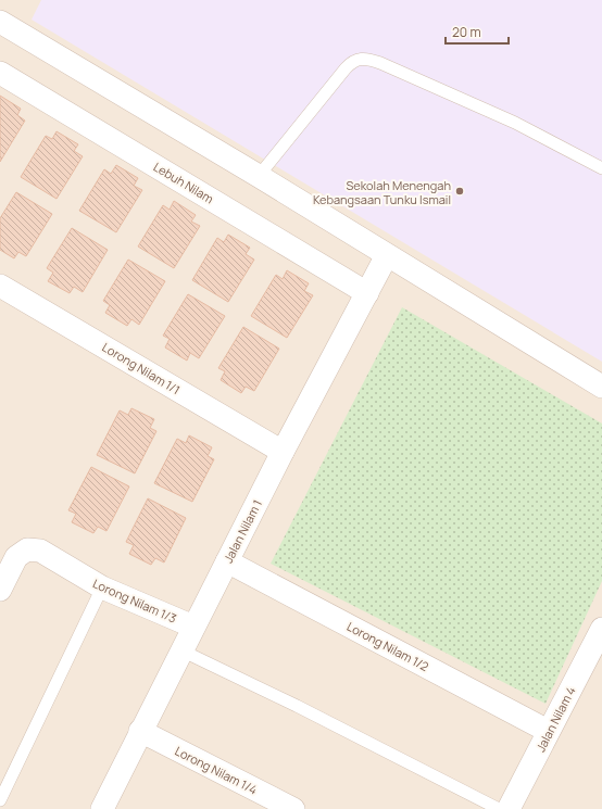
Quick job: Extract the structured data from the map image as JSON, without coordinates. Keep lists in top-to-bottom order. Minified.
{"streets":{"street":["Lebuh Nilam","Lorong Nilam 1/1","Jalan Nilam 1","Lorong Nilam 1/3","Lorong Nilam 1/2","Jalan Nilam 4","Lorong Nilam 1/4"]},"crossings":[["Lebuh Nilam","Jalan Nilam 1"],["Lorong Nilam 1/1","Jalan Nilam 1"],["Jalan Nilam 1","Lorong Nilam 1/3"],["Jalan Nilam 1","Lorong Nilam 1/2"],["Jalan Nilam 1","Lorong Nilam 1/4"],["Lorong Nilam 1/2","Jalan Nilam 4"]],"places":["Sekolah Menengah Kebangsaan Tunku Ismail"],"scale_bar":"20 m"}
